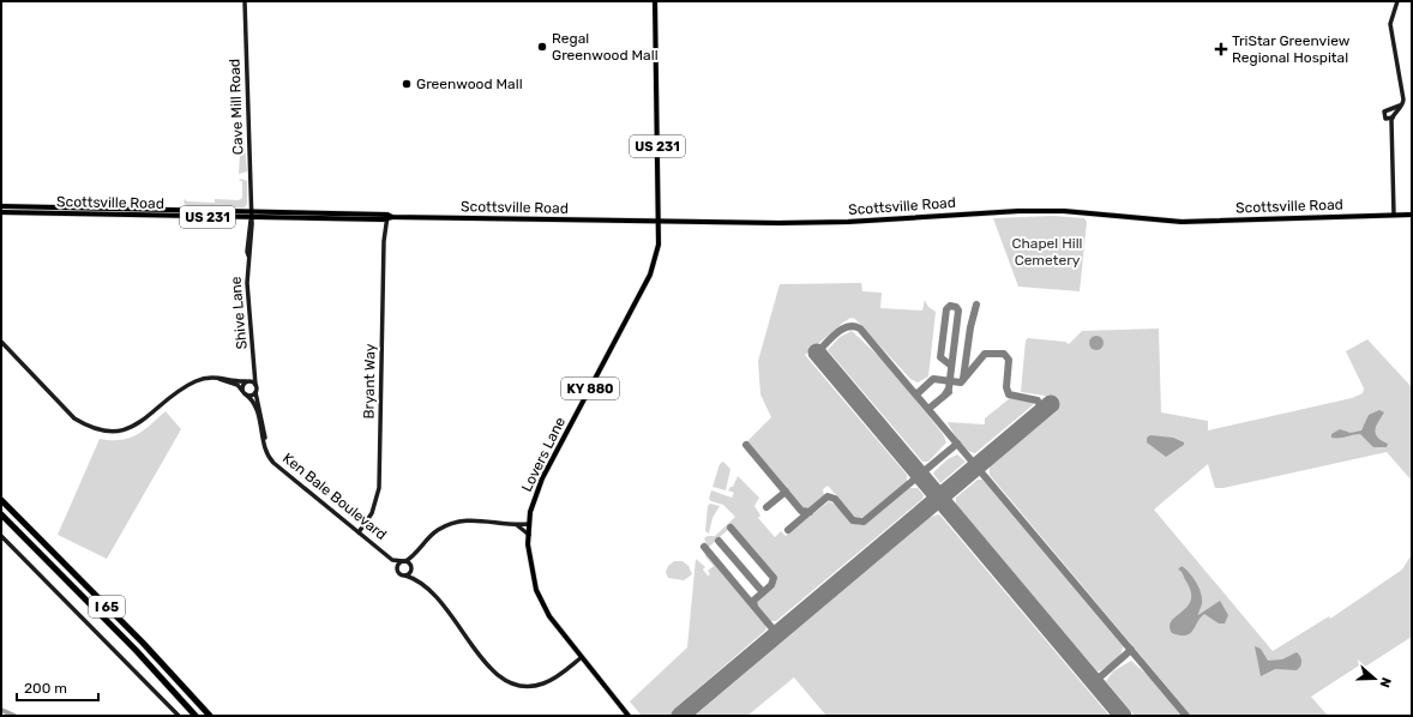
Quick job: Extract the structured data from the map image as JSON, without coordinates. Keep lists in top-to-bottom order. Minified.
{"streets":{"highway":["I 65"],"main road":["Cave Mill Road","US 231","Scottsville Road","Shive Lane","Bryant Way","KY 880","Lovers Lane","Ken Bale Boulevard"]},"crossings":[["Cave Mill Road","Scottsville Road"],["Cave Mill Road","Shive Lane"],["US 231","Scottsville Road"],["US 231","Lovers Lane"],["Scottsville Road","Shive Lane"],["Scottsville Road","Bryant Way"],["Scottsville Road","Lovers Lane"],["Shive Lane","Ken Bale Boulevard"],["Bryant Way","Ken Bale Boulevard"],["Lovers Lane","Ken Bale Boulevard"]],"parks":["Chapel Hill Cemetery"],"places":{"other":["Regal Greenwood Mall","Greenwood Mall"],"health":["TriStar Greenview Regional Hospital"]},"scale_bar":"200 m","north":"right"}
